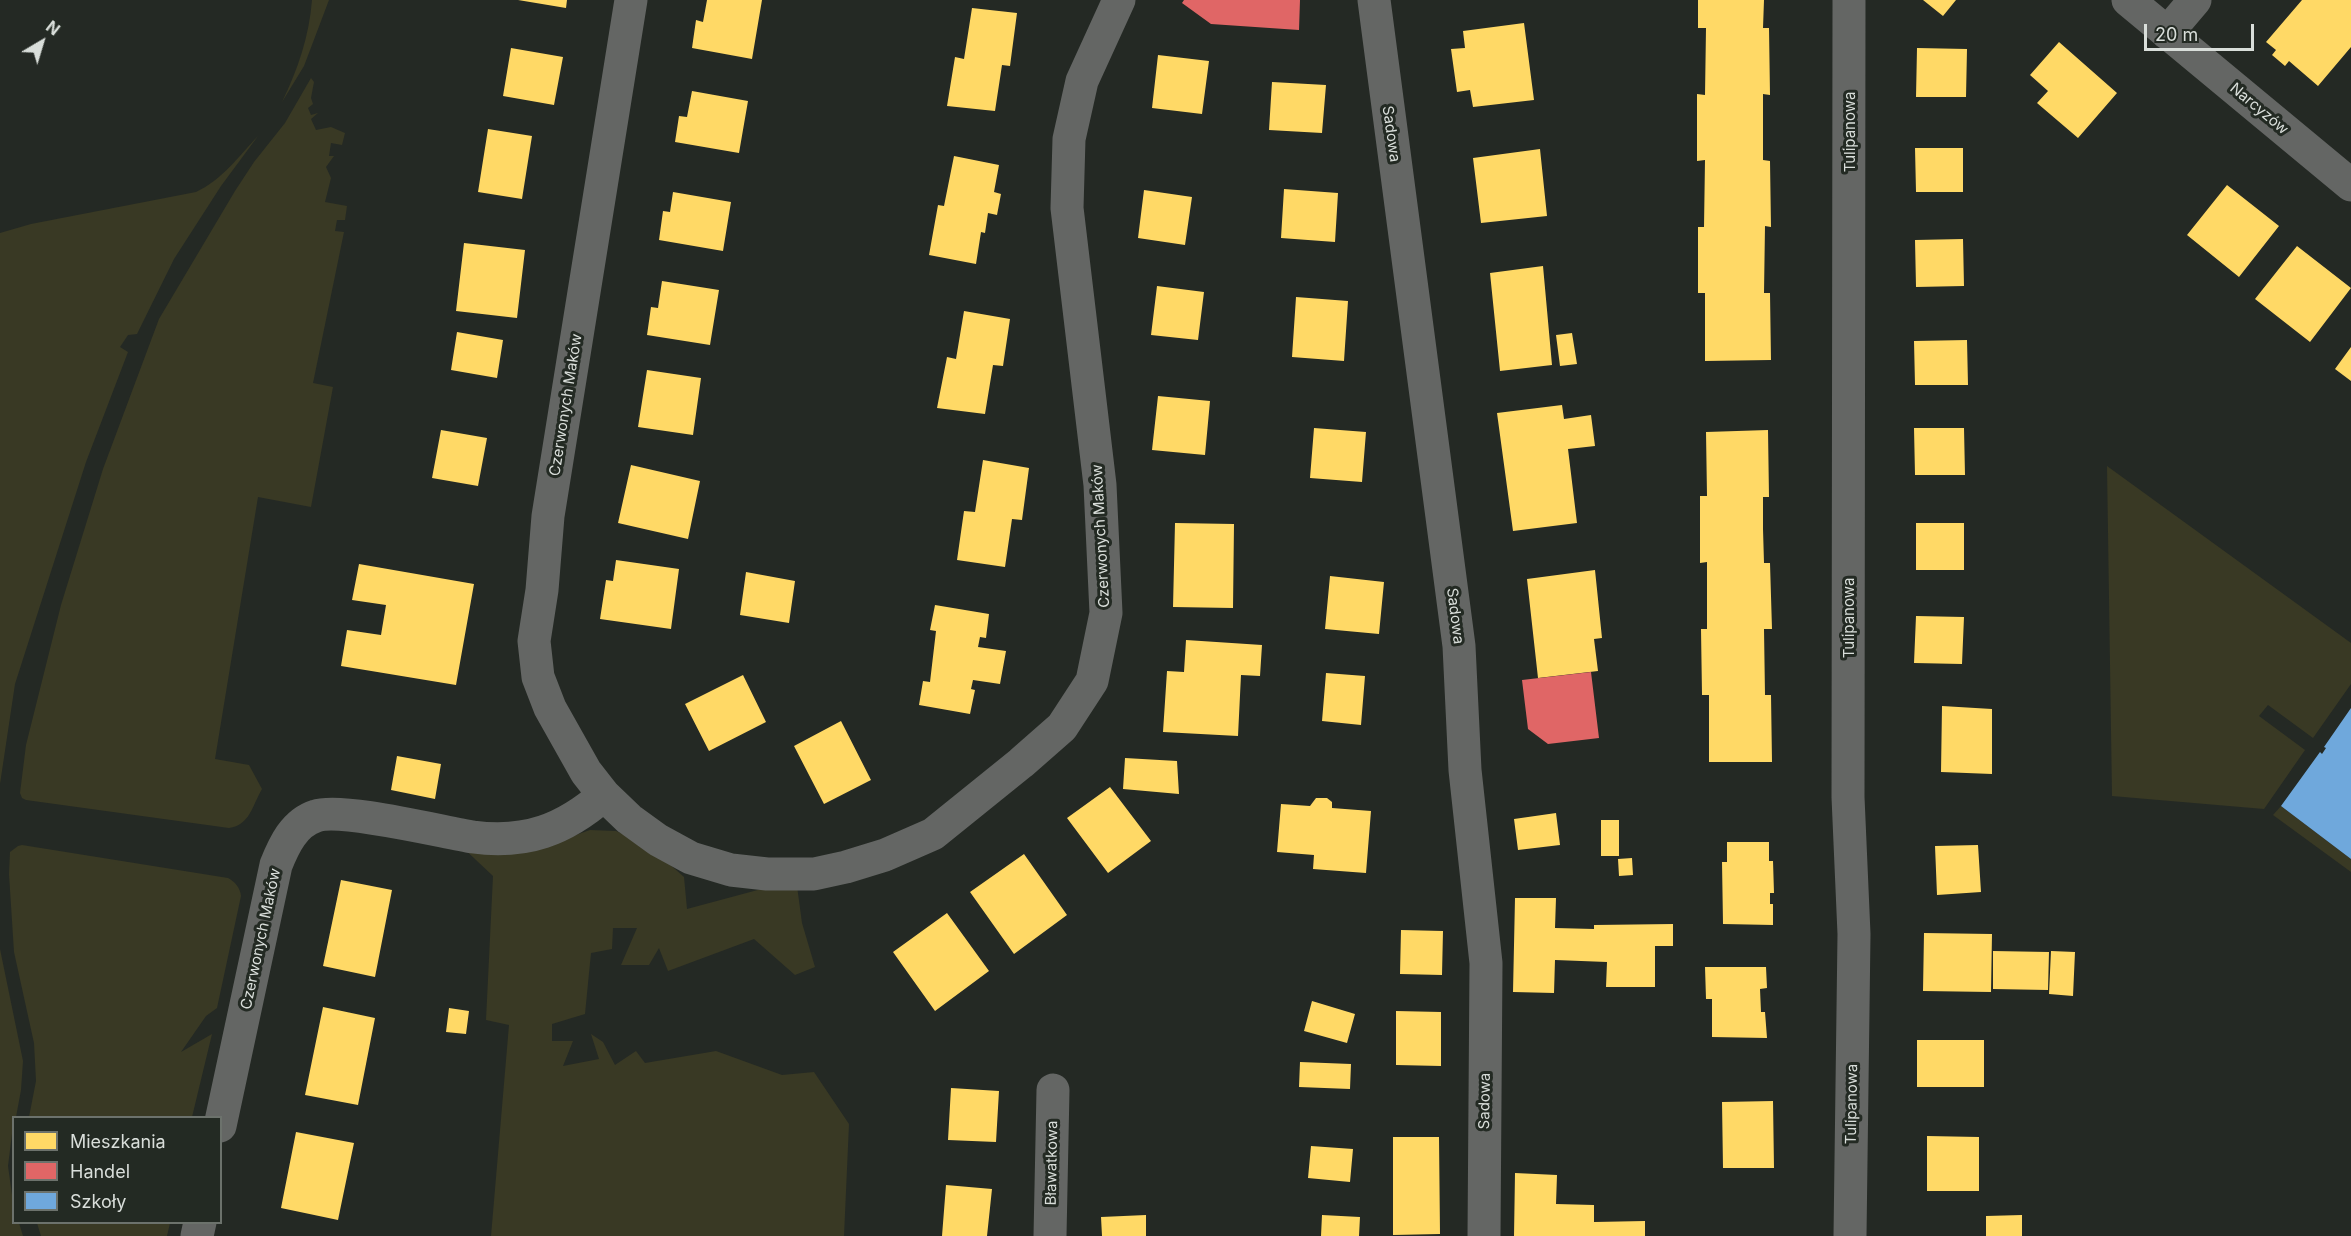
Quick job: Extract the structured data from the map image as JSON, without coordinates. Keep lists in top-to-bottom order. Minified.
{"streets":{"street":["Narcyzów","Tulipanowa","Sadowa","Czerwonych Maków","Bławatkowa"]},"legend":["Mieszkania","Handel","Szkoły"],"scale_bar":"20 m","north":"top right"}
